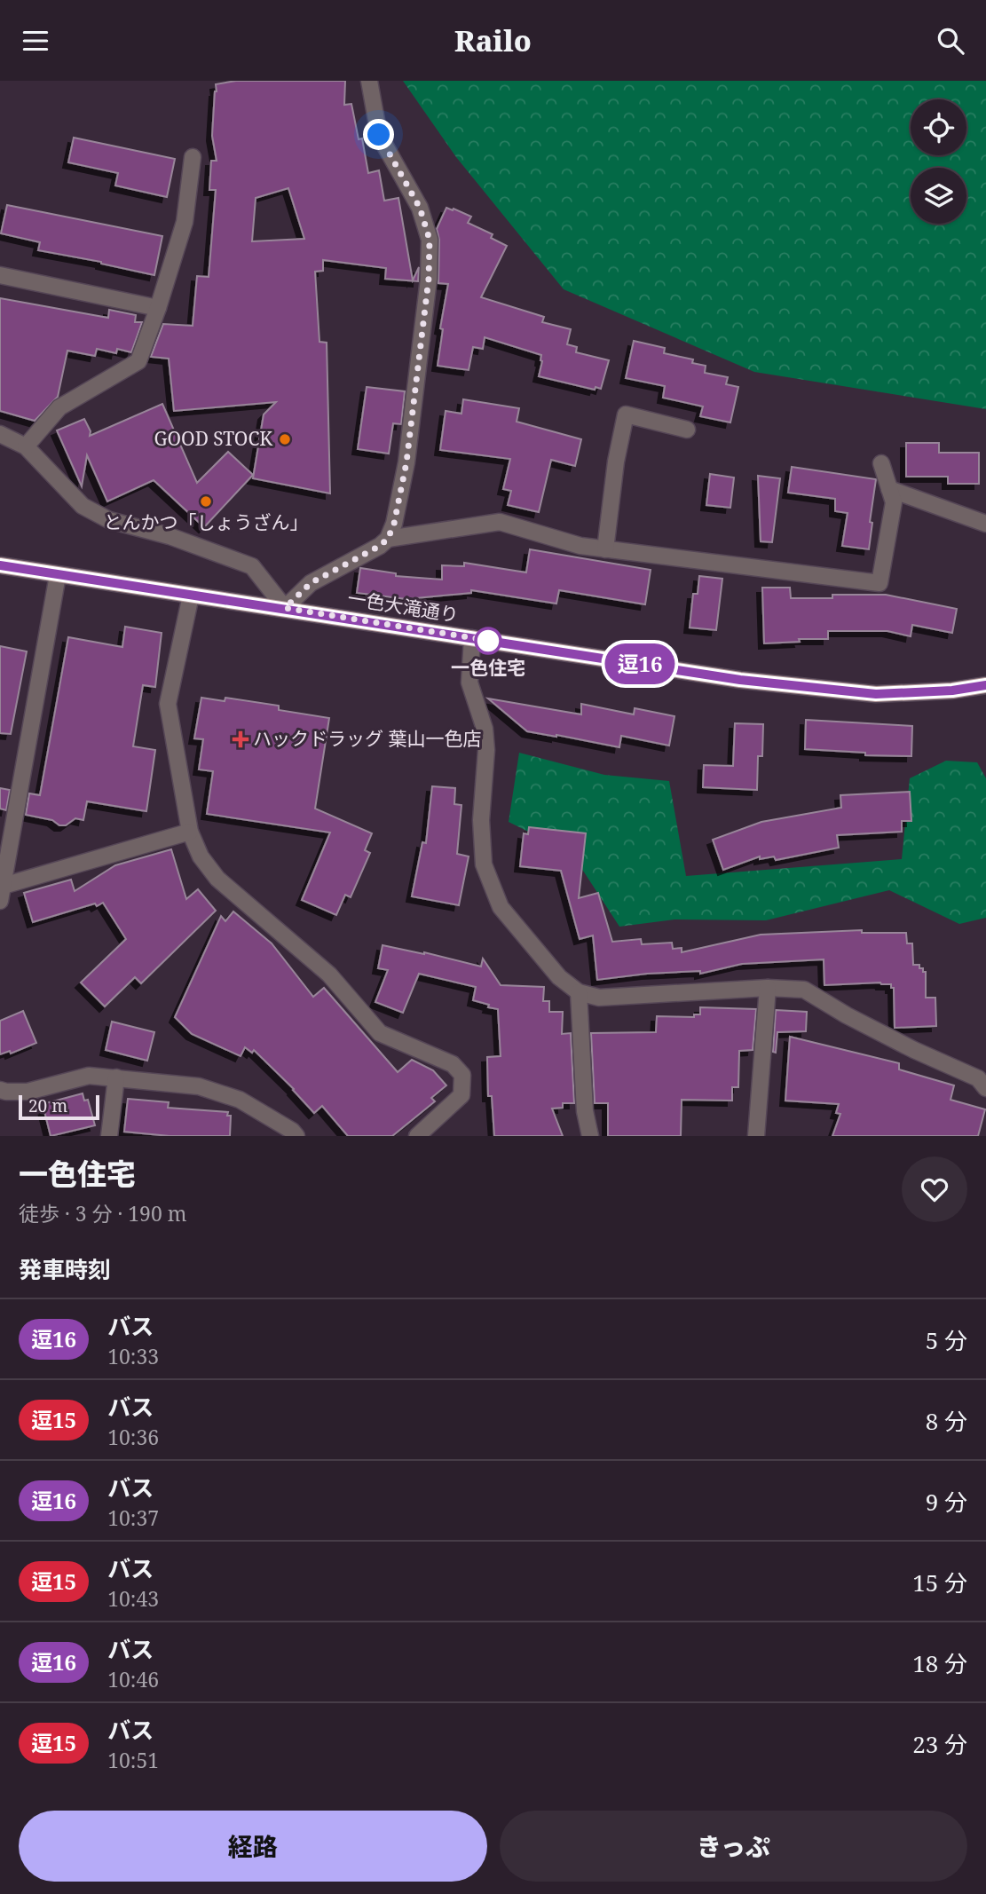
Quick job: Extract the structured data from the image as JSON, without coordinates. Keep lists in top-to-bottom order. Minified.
{"streets":{"main road":["一色大滝通り"]},"places":{"other":["GOOD STOCK","とんかつ「しょうざん」","一色住宅"],"health":["ハックドラッグ 葉山一色店"]},"lines":["bus line 逗16"],"scale_bar":"20 m","page":{"header":"Railo","on_map":"逗16","scale":"20 m","heading":[["一色住宅","徒歩 · 3 分 · 190 m"],"発車時刻"],"list":[{"mark":"逗16","name":"バス","note":"10:33","value":"5 分"},{"mark":"逗15","name":"バス","note":"10:36","value":"8 分"},{"mark":"逗16","name":"バス","note":"10:37","value":"9 分"},{"mark":"逗15","name":"バス","note":"10:43","value":"15 分"},{"mark":"逗16","name":"バス","note":"10:46","value":"18 分"},{"mark":"逗15","name":"バス","note":"10:51","value":"23 分"}],"buttons":["経路","きっぷ"]}}
